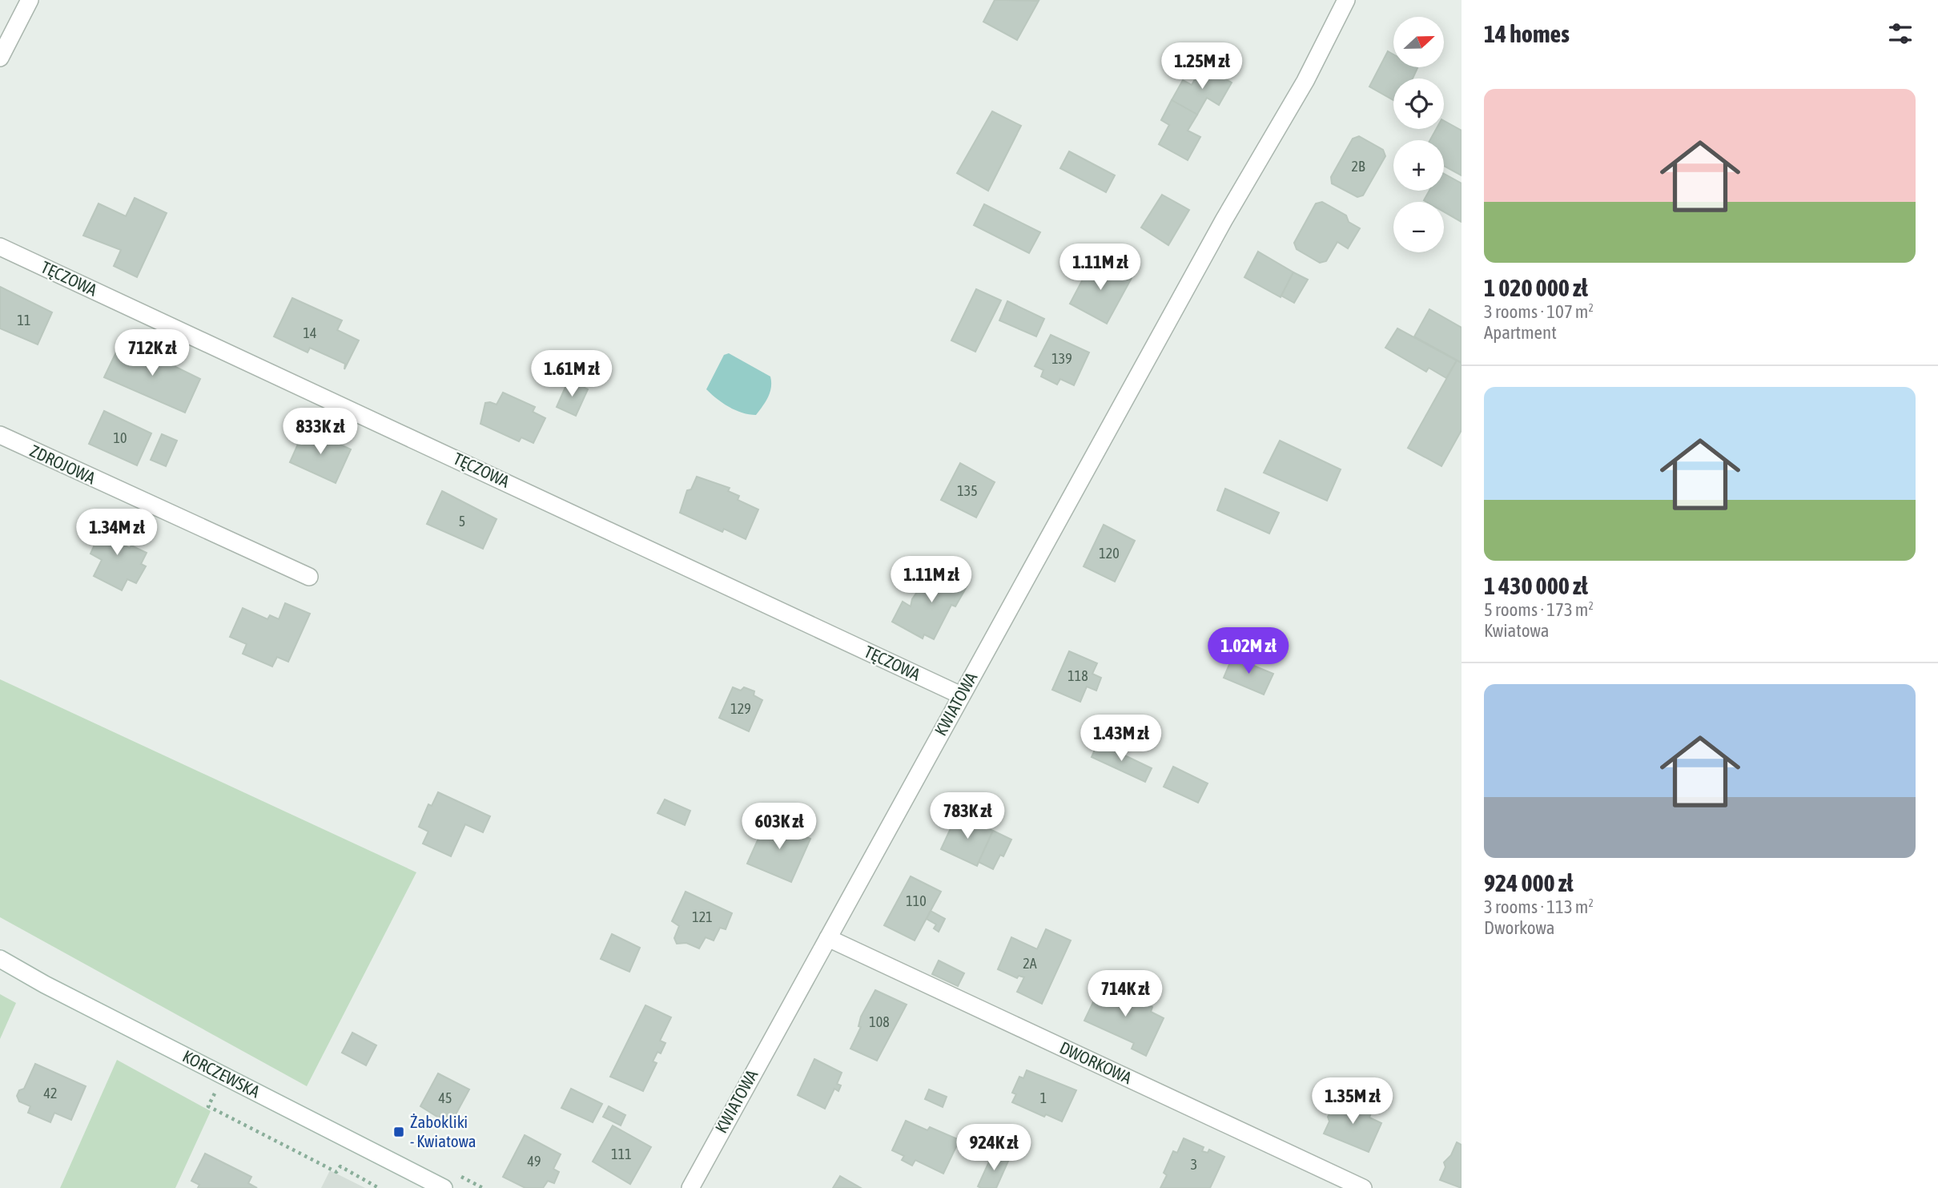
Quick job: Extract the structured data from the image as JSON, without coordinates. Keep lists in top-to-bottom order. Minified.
{"streets":{"street":["TĘCZOWA","ZDROJOWA","KWIATOWA","DWORKOWA","KORCZEWSKA"]},"crossings":[["TĘCZOWA","KWIATOWA"],["KWIATOWA","DWORKOWA"]],"places":{"transit":["Żabokliki - Kwiatowa"]},"house_numbers":["2B","11","14","139","10","135","5","120","118","129","110","121","2A","108","42","45","1","111","49","3"],"north":"right","page":{"heading":"14 homes","map_buttons":["+","−"],"price":["1.25M zł","1.11M zł","712K zł","1.61M zł","833K zł","1.34M zł","1.11M zł","1.02M zł","1.43M zł","783K zł","603K zł","714K zł","1.35M zł","924K zł"],"list":[{"name":"1 020 000 zł","note":"3 rooms · 107 m² · Apartment"},{"name":"1 430 000 zł","note":"5 rooms · 173 m² · Kwiatowa"},{"name":"924 000 zł","note":"3 rooms · 113 m² · Dworkowa"}]}}
